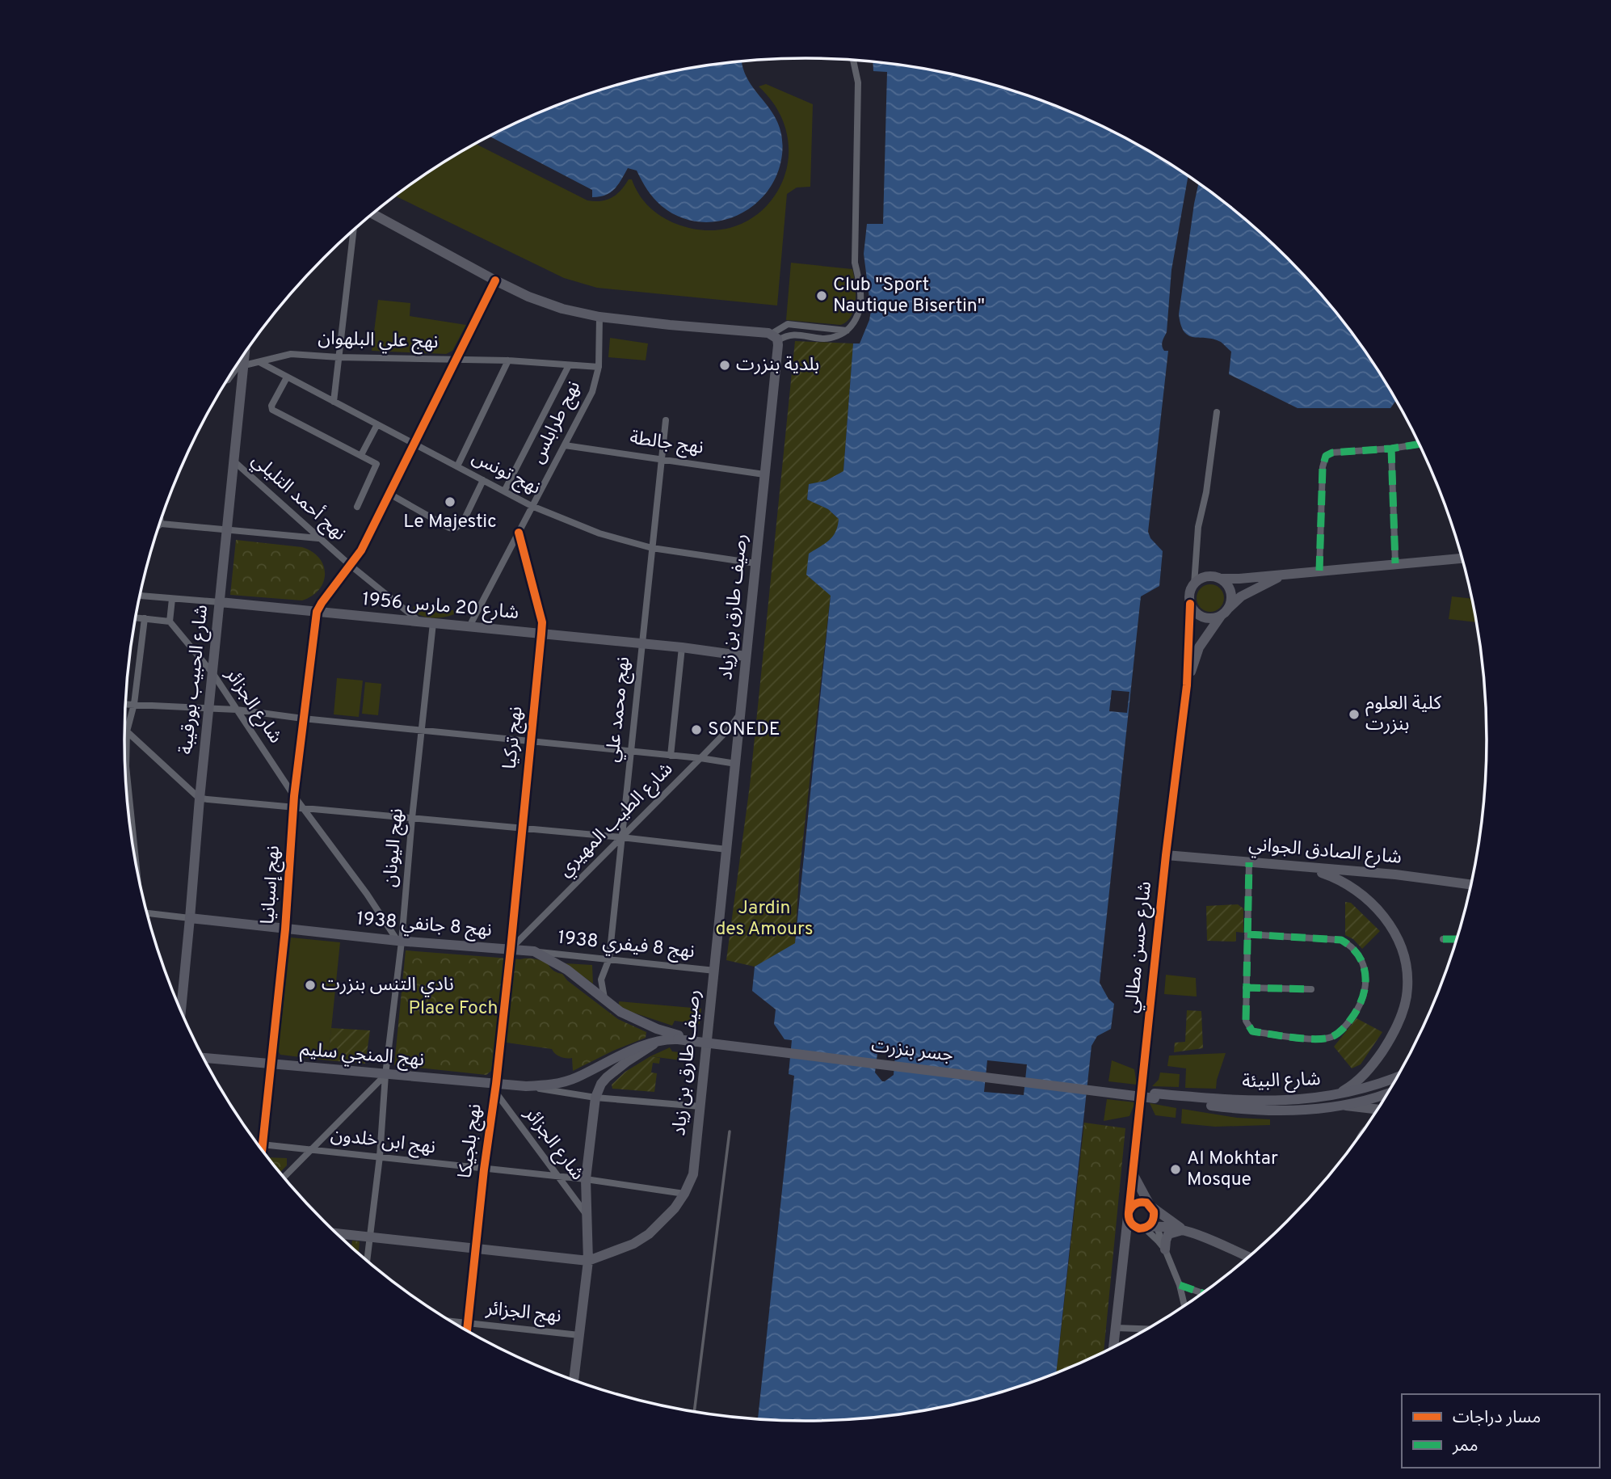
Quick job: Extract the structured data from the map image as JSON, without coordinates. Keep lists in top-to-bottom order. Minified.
{"streets":{"main road":["شارع الحبيب بورقيبة","نهج 8 جانفي 1938","جسر بنزرت","نهج المنجي سليم","شارع البيئة"],"street":["نهج علي البلهوان","نهج طرابلس","نهج جالطة","نهج تونس","نهج أحمد التليلي","شارع 20 مارس 1956","رصيف طارق بن زياد","شارع الجزائر","نهج محمد علي","نهج تركيا","شارع الطيب المهيري","نهج اليونان","شارع الصادق الجواني","نهج إسبانيا","نهج 8 فيفري 1938","شارع حسن مطالي","نهج بلجيكا","نهج ابن خلدون","نهج الجزائر"]},"crossings":[["نهج علي البلهوان","نهج طرابلس"],["نهج علي البلهوان","نهج تونس"],["نهج علي البلهوان","شارع الحبيب بورقيبة"],["نهج طرابلس","نهج جالطة"],["نهج طرابلس","نهج تونس"],["نهج طرابلس","شارع 20 مارس 1956"],["نهج طرابلس","نهج تركيا"],["نهج جالطة","رصيف طارق بن زياد"],["نهج جالطة","نهج محمد علي"],["نهج تونس","رصيف طارق بن زياد"],["نهج تونس","نهج محمد علي"],["نهج أحمد التليلي","شارع 20 مارس 1956"],["نهج أحمد التليلي","شارع الحبيب بورقيبة"],["شارع 20 مارس 1956","رصيف طارق بن زياد"],["شارع 20 مارس 1956","شارع الحبيب بورقيبة"],["شارع 20 مارس 1956","نهج محمد علي"],["شارع 20 مارس 1956","نهج تركيا"],["شارع 20 مارس 1956","نهج اليونان"],["شارع 20 مارس 1956","نهج إسبانيا"],["رصيف طارق بن زياد","شارع الطيب المهيري"],["رصيف طارق بن زياد","نهج 8 فيفري 1938"],["رصيف طارق بن زياد","نهج المنجي سليم"],["رصيف طارق بن زياد","نهج ابن خلدون"],["شارع الحبيب بورقيبة","شارع الجزائر"],["شارع الحبيب بورقيبة","نهج 8 جانفي 1938"],["شارع الجزائر","نهج اليونان"],["شارع الجزائر","نهج إسبانيا"],["شارع الجزائر","نهج 8 جانفي 1938"],["شارع الجزائر","نهج المنجي سليم"],["شارع الجزائر","نهج بلجيكا"],["شارع الجزائر","نهج ابن خلدون"],["نهج محمد علي","شارع الطيب المهيري"],["نهج محمد علي","نهج 8 جانفي 1938"],["نهج محمد علي","نهج 8 فيفري 1938"],["نهج تركيا","شارع الطيب المهيري"],["نهج تركيا","نهج 8 جانفي 1938"],["نهج تركيا","نهج بلجيكا"],["شارع الطيب المهيري","نهج 8 جانفي 1938"],["شارع الطيب المهيري","نهج بلجيكا"],["نهج اليونان","نهج 8 جانفي 1938"],["نهج اليونان","نهج المنجي سليم"],["نهج اليونان","نهج ابن خلدون"],["شارع الصادق الجواني","شارع حسن مطالي"],["نهج إسبانيا","نهج 8 جانفي 1938"],["نهج إسبانيا","نهج المنجي سليم"],["نهج إسبانيا","نهج ابن خلدون"],["نهج 8 جانفي 1938","نهج 8 فيفري 1938"],["نهج 8 جانفي 1938","جسر بنزرت"],["نهج 8 جانفي 1938","نهج المنجي سليم"],["نهج 8 جانفي 1938","نهج بلجيكا"],["جسر بنزرت","نهج المنجي سليم"],["جسر بنزرت","شارع البيئة"],["نهج المنجي سليم","نهج بلجيكا"],["نهج بلجيكا","نهج ابن خلدون"],["نهج بلجيكا","نهج الجزائر"]],"parks":["Jardin des Amours","Place Foch"],"places":["Club \"Sport Nautique Bisertin\"","بلدية بنزرت","Le Majestic","كلية العلوم بنزرت","SONEDE","نادي التنس بنزرت","Al Mokhtar Mosque"],"legend":["مسار دراجات","ممر"]}
